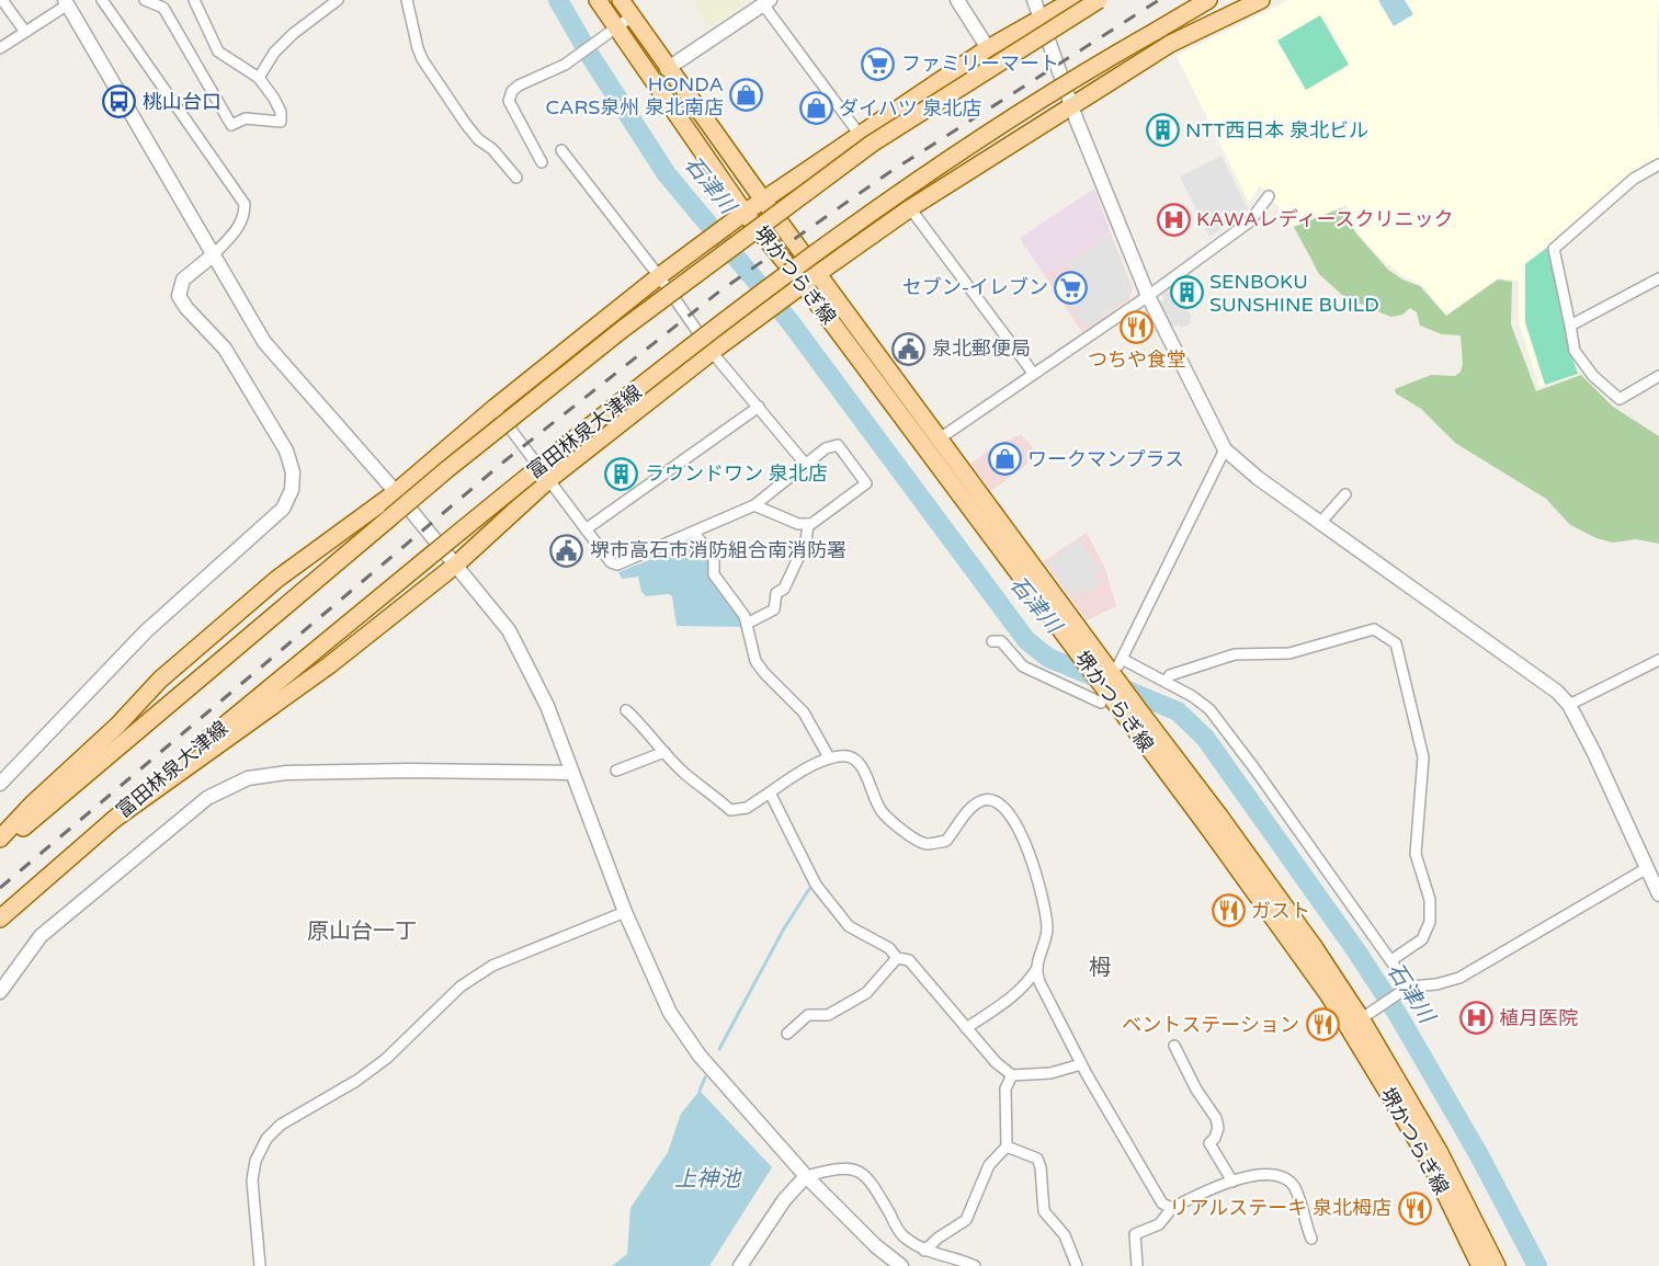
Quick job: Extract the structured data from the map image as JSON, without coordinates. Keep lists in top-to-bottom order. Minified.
{"streets":{"main road":["堺かつらぎ線","富田林泉大津線"]},"districts":["原山台一丁","栂"],"water":["石津川","上神池"],"places":{"supermarket":["ファミリーマート","セブン-イレブン"],"shop":["HONDA CARS泉州 泉北南店","ダイハツ 泉北店","ワークマンプラス"],"bus stop":["桃山台口"],"building":["NTT西日本 泉北ビル","SENBOKU SUNSHINE BUILD","ラウンドワン 泉北店"],"hospital":["KAWAレディースクリニック","植月医院"],"restaurant":["つちや食堂","ガスト","ベントステーション","リアルステーキ 泉北栂店"],"public building":["泉北郵便局","堺市高石市消防組合南消防署"]}}
